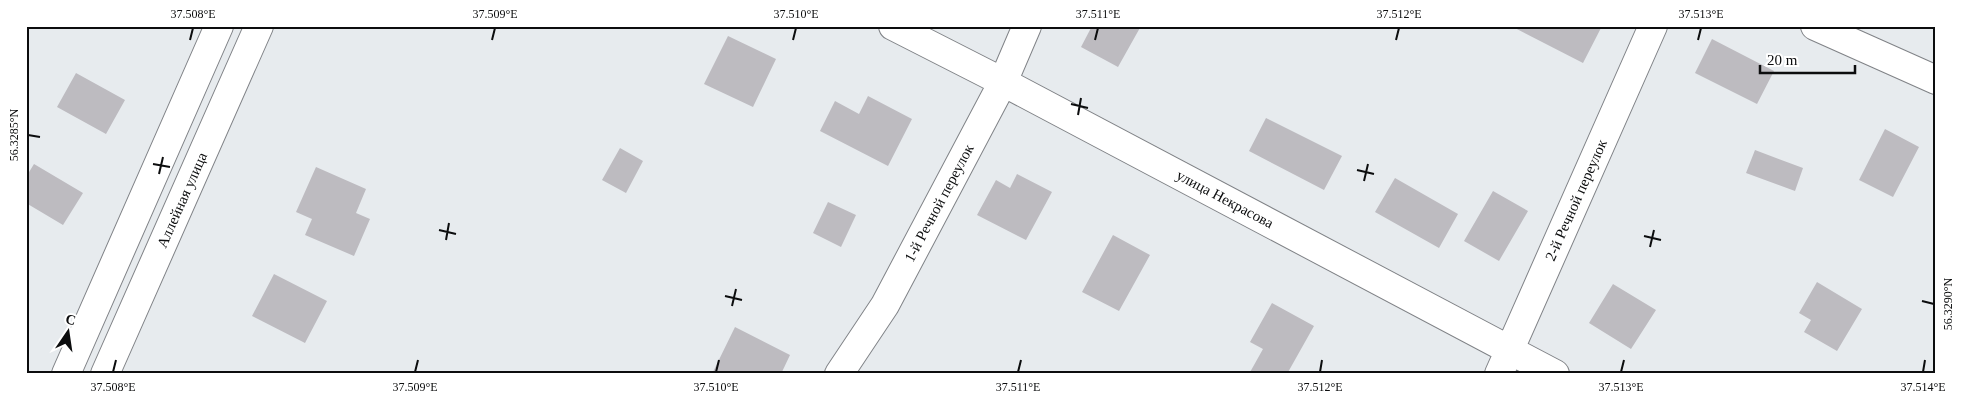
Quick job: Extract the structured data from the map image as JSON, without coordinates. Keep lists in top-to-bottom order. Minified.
{"streets":{"street":["улица Некрасова","Аллейная улица","2-й Речной переулок","1-й Речной переулок"]},"crossings":[["улица Некрасова","2-й Речной переулок"],["улица Некрасова","1-й Речной переулок"]],"scale_bar":"20 m","north":"top","coordinates":["37.508°E","37.509°E","37.510°E","37.511°E","37.512°E","37.513°E","56.3285°N","56.3290°N","37.514°E"]}
